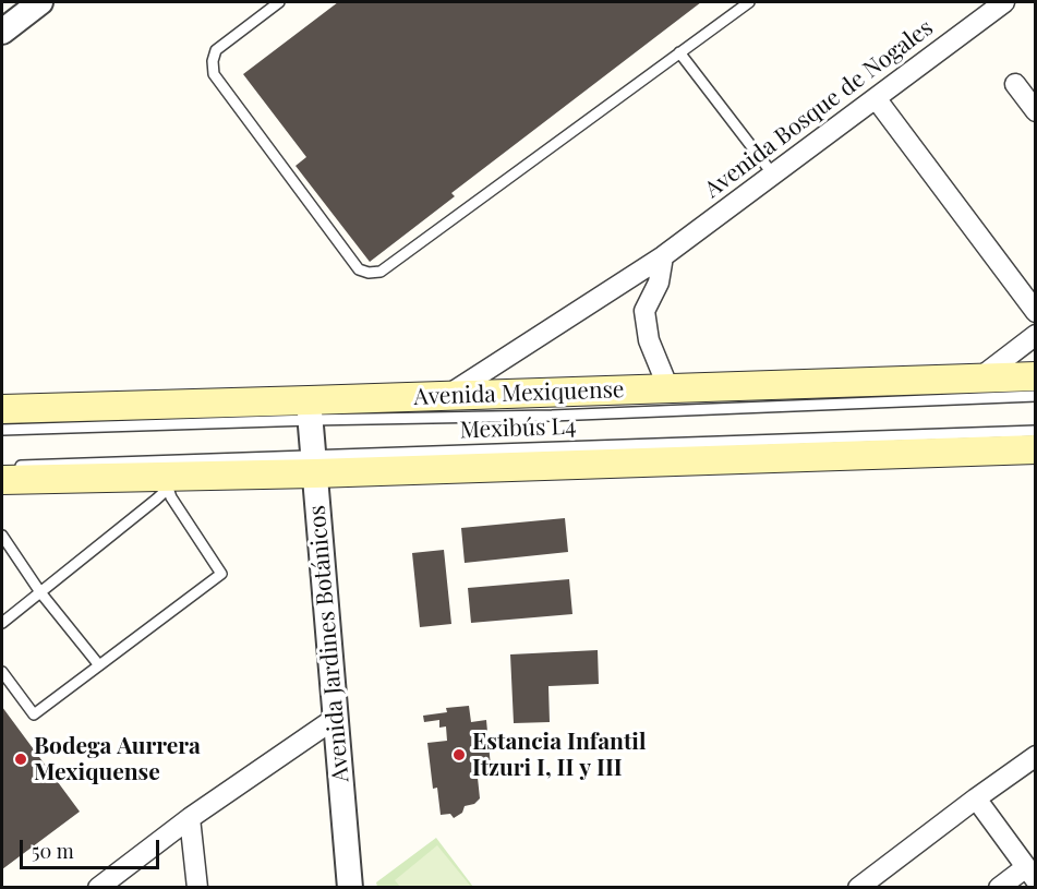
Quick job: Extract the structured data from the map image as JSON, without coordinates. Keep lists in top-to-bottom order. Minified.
{"streets":{"main road":["Avenida Mexiquense"],"street":["Avenida Bosque de Nogales","Avenida Jardines Botánicos"],"lane":["Mexibús L4"]},"crossings":[["Avenida Bosque de Nogales","Avenida Mexiquense"],["Avenida Mexiquense","Mexibús L4"],["Avenida Mexiquense","Avenida Jardines Botánicos"],["Mexibús L4","Avenida Jardines Botánicos"]],"places":["Estancia Infantil Itzuri I, II y III","Bodega Aurrera Mexiquense"],"scale_bar":"50 m"}
